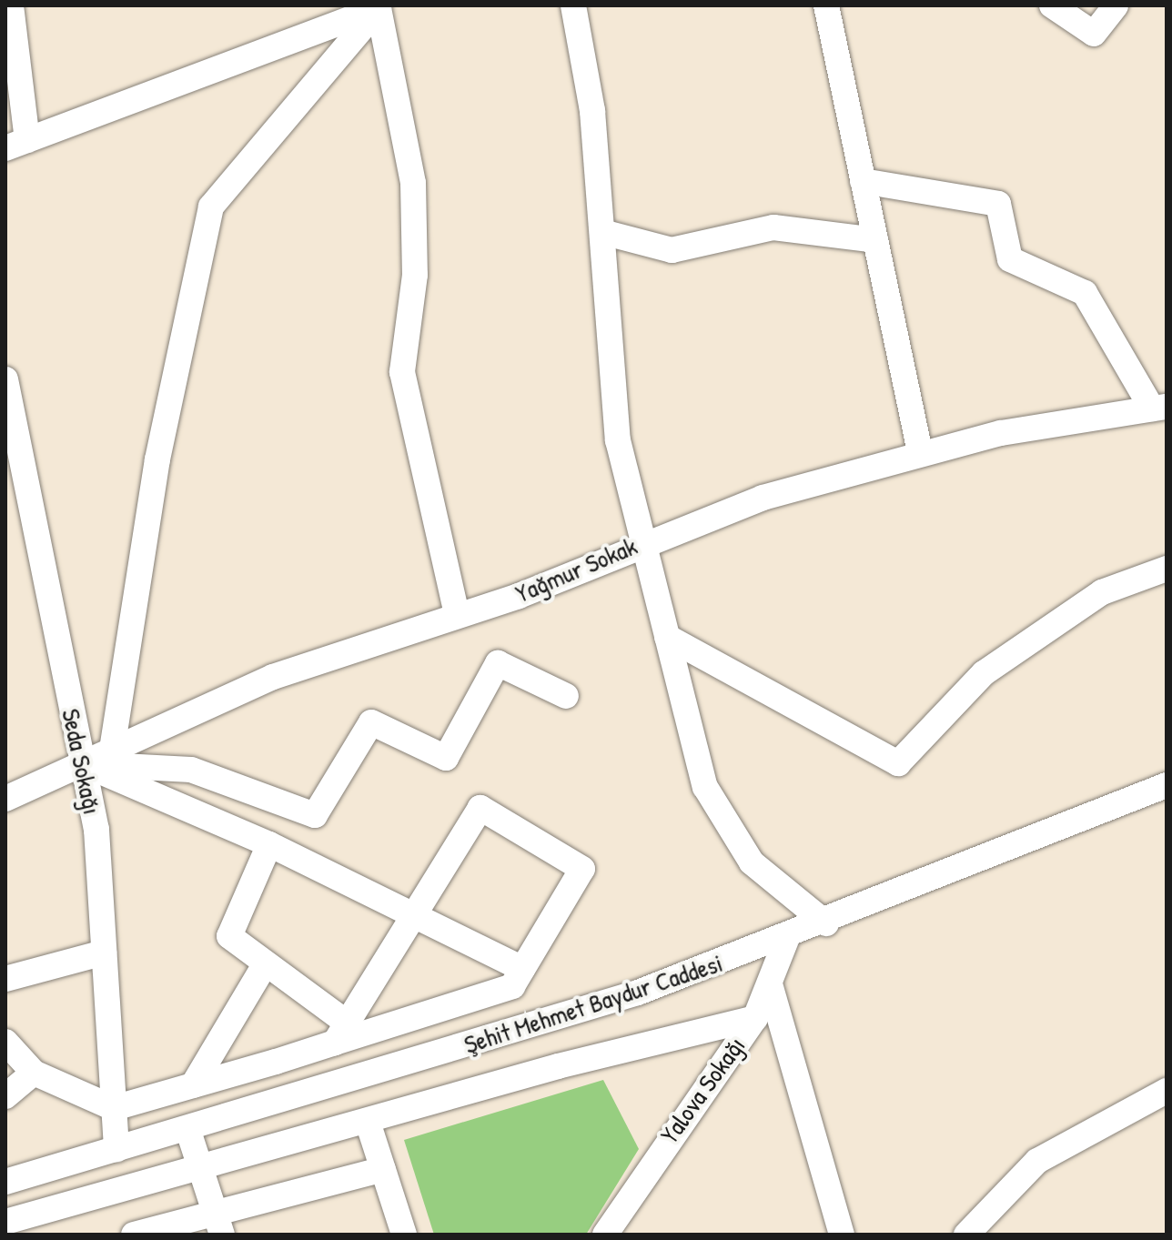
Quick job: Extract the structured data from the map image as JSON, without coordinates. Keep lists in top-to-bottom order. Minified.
{"streets":{"street":["Yağmur Sokak","Seda Sokağı","Şehit Mehmet Baydur Caddesi","Yalova Sokağı"]},"crossings":[["Yağmur Sokak","Seda Sokağı"],["Seda Sokağı","Şehit Mehmet Baydur Caddesi"],["Şehit Mehmet Baydur Caddesi","Yalova Sokağı"]]}
